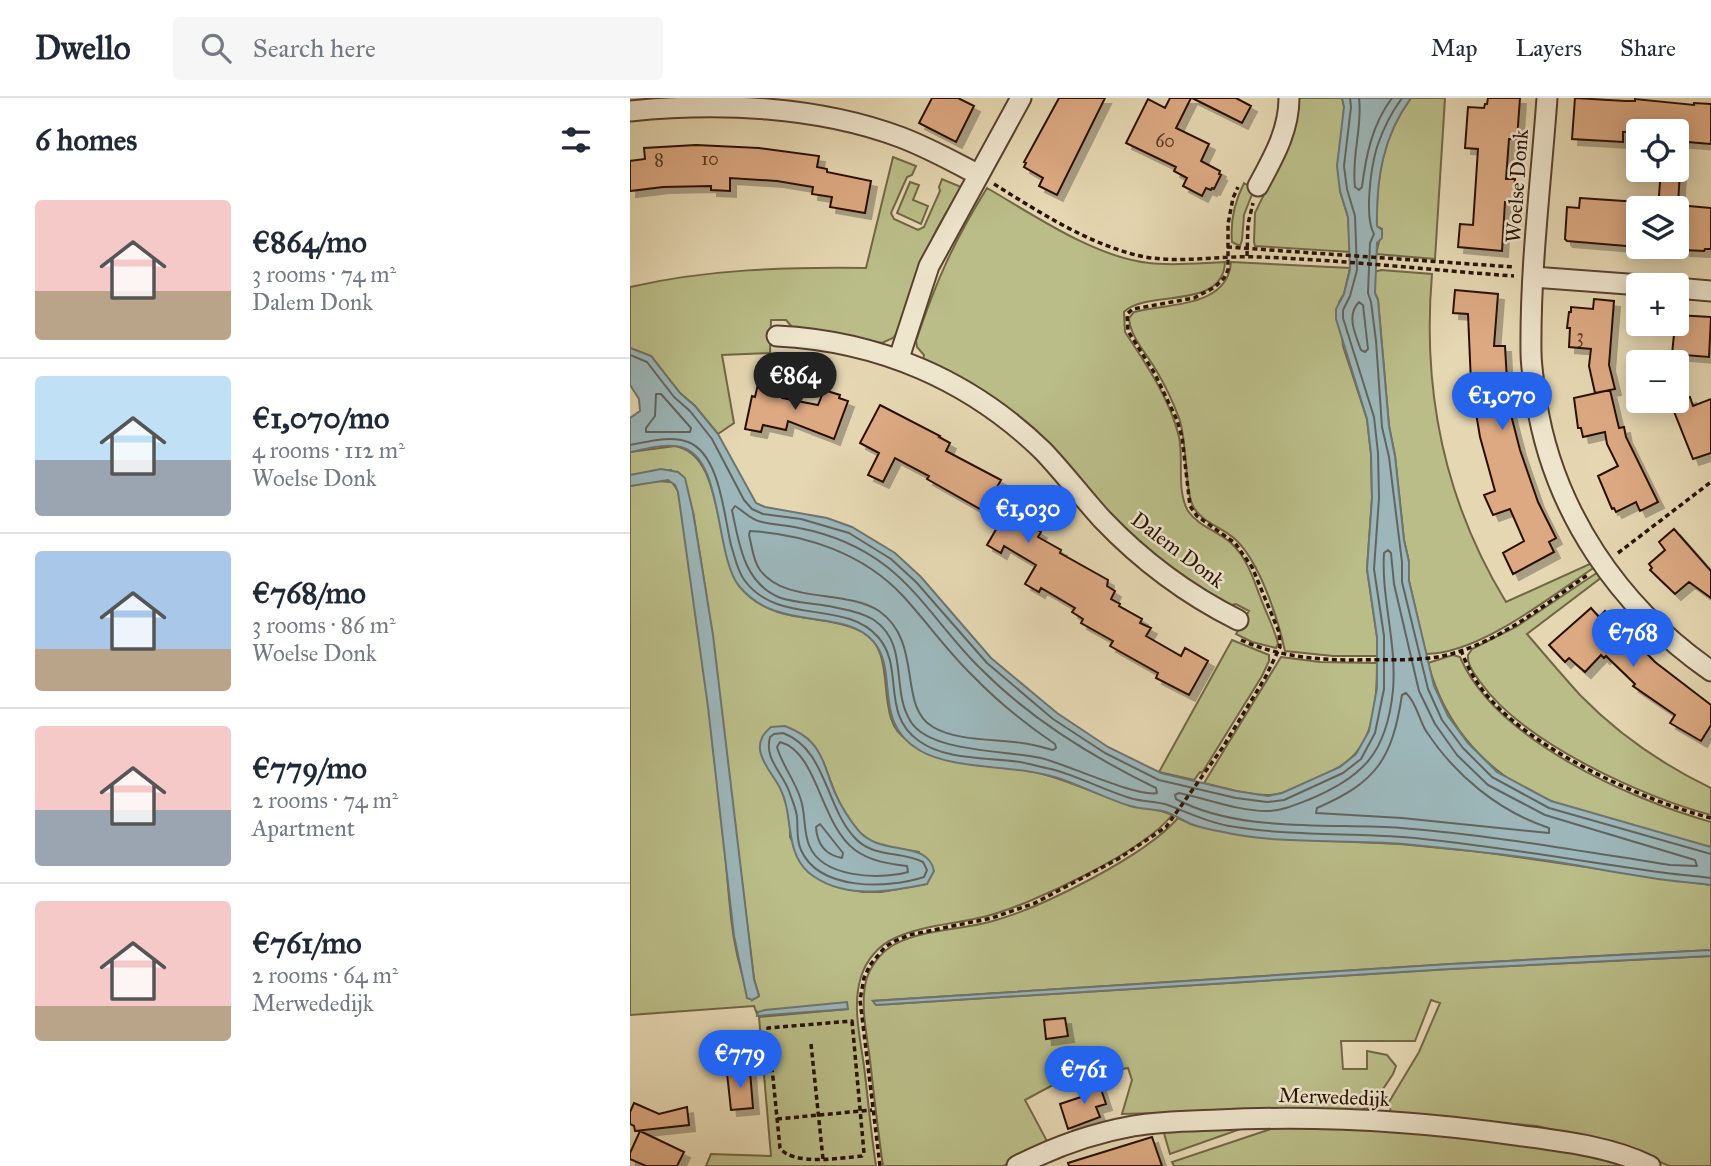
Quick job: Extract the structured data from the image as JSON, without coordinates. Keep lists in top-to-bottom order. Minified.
{"streets":{"street":["Woelse Donk","Dalem Donk","Merwededijk"]},"house_numbers":["60","10","8","3"],"page":{"header":"Dwello","search":"Search here","nav":["Map","Layers","Share"],"heading":"6 homes","map_buttons":["+","−"],"list":[{"name":"€864/mo","note":"3 rooms · 74 m² · Dalem Donk"},{"name":"€1,070/mo","note":"4 rooms · 112 m² · Woelse Donk"},{"name":"€768/mo","note":"3 rooms · 86 m² · Woelse Donk"},{"name":"€779/mo","note":"2 rooms · 74 m² · Apartment"},{"name":"€761/mo","note":"2 rooms · 64 m² · Merwededijk"}],"price":["€864","€1,070","€1,030","€768","€779","€761"]}}
